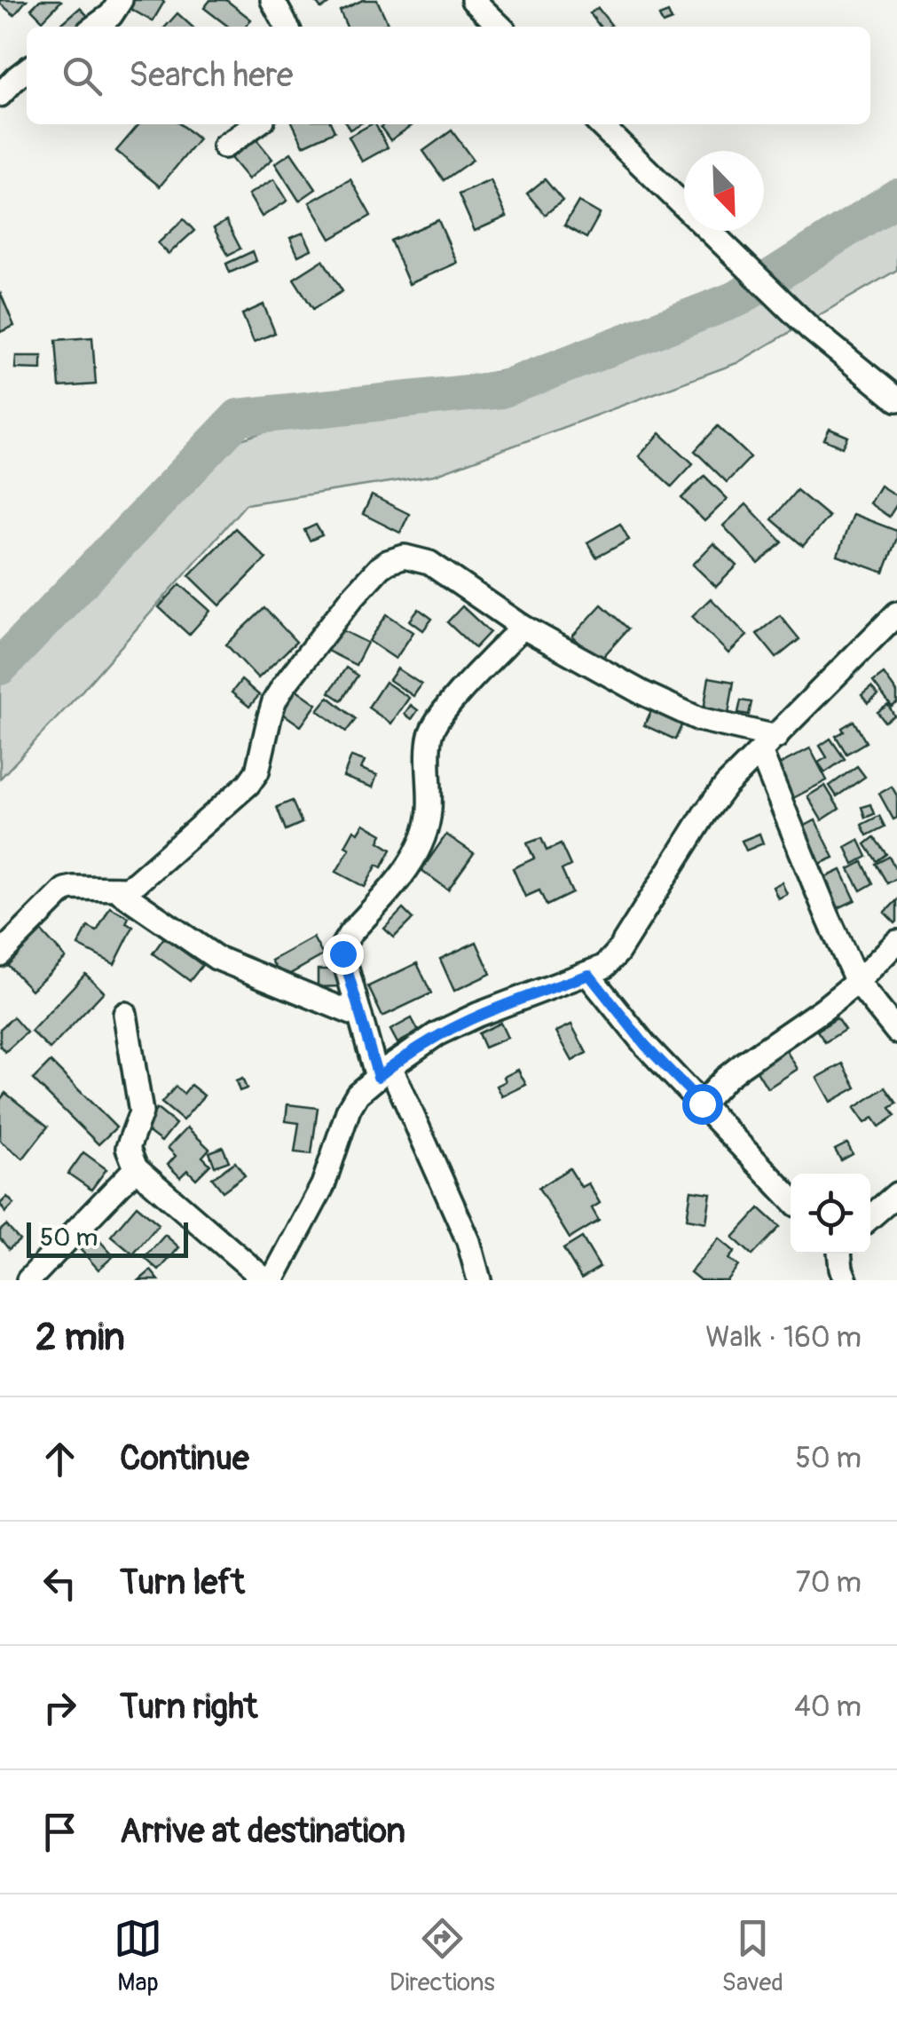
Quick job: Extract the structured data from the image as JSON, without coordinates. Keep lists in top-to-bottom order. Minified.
{"scale_bar":"50 m","north":"bottom right","page":{"search":"Search here","scale":"50 m","heading":["2 min","Walk · 160 m"],"list":[["Continue","50 m"],["Turn left","70 m"],["Turn right","40 m"],"Arrive at destination"],"nav":["Map","Directions","Saved"]}}
